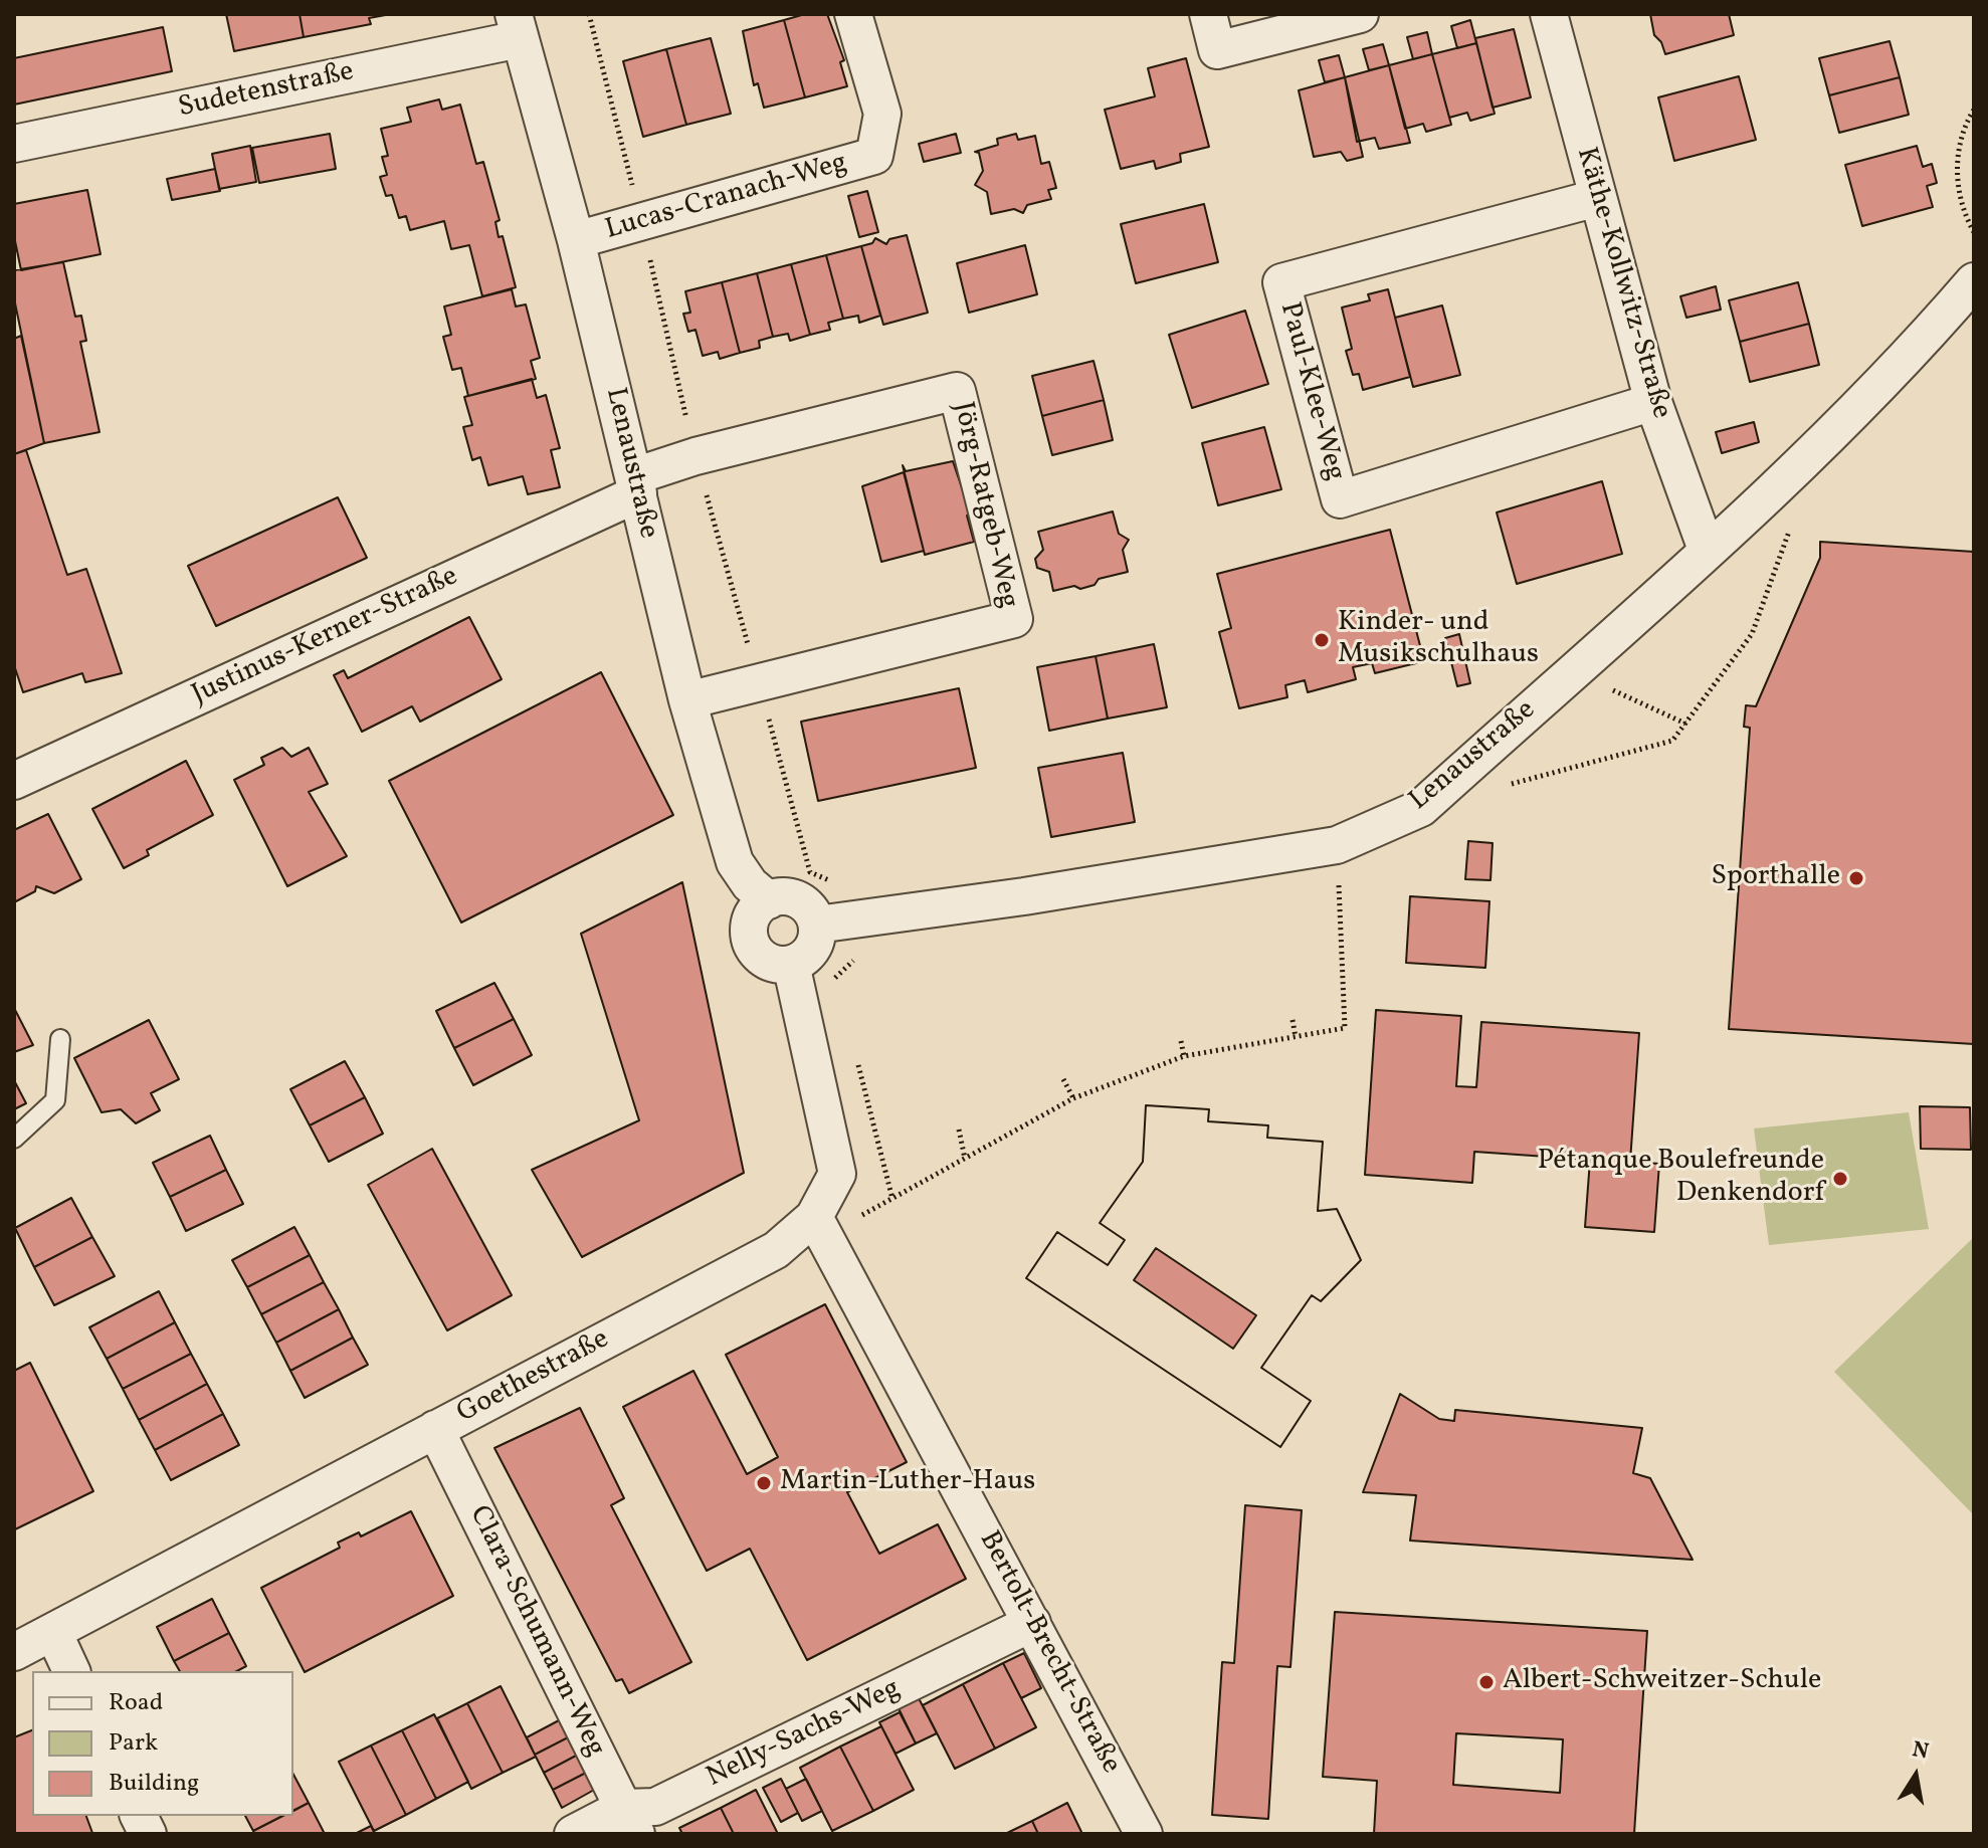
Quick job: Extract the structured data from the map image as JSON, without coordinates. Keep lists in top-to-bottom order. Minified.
{"streets":{"street":["Sudetenstraße","Lucas-Cranach-Weg","Käthe-Kollwitz-Straße","Paul-Klee-Weg","Lenaustraße","Jörg-Ratgeb-Weg","Justinus-Kerner-Straße","Goethestraße","Clara-Schumann-Weg","Bertolt-Brecht-Straße","Nelly-Sachs-Weg"]},"crossings":[["Sudetenstraße","Lenaustraße"],["Lucas-Cranach-Weg","Lenaustraße"],["Käthe-Kollwitz-Straße","Paul-Klee-Weg"],["Käthe-Kollwitz-Straße","Lenaustraße"],["Lenaustraße","Jörg-Ratgeb-Weg"],["Lenaustraße","Justinus-Kerner-Straße"],["Lenaustraße","Goethestraße"],["Jörg-Ratgeb-Weg","Justinus-Kerner-Straße"],["Goethestraße","Clara-Schumann-Weg"],["Goethestraße","Bertolt-Brecht-Straße"],["Clara-Schumann-Weg","Nelly-Sachs-Weg"],["Bertolt-Brecht-Straße","Nelly-Sachs-Weg"]],"places":["Kinder- und Musikschulhaus","Sporthalle","Pétanque Boulefreunde Denkendorf","Martin-Luther-Haus","Albert-Schweitzer-Schule"],"legend":["Road","Park","Building"],"north":"top"}
